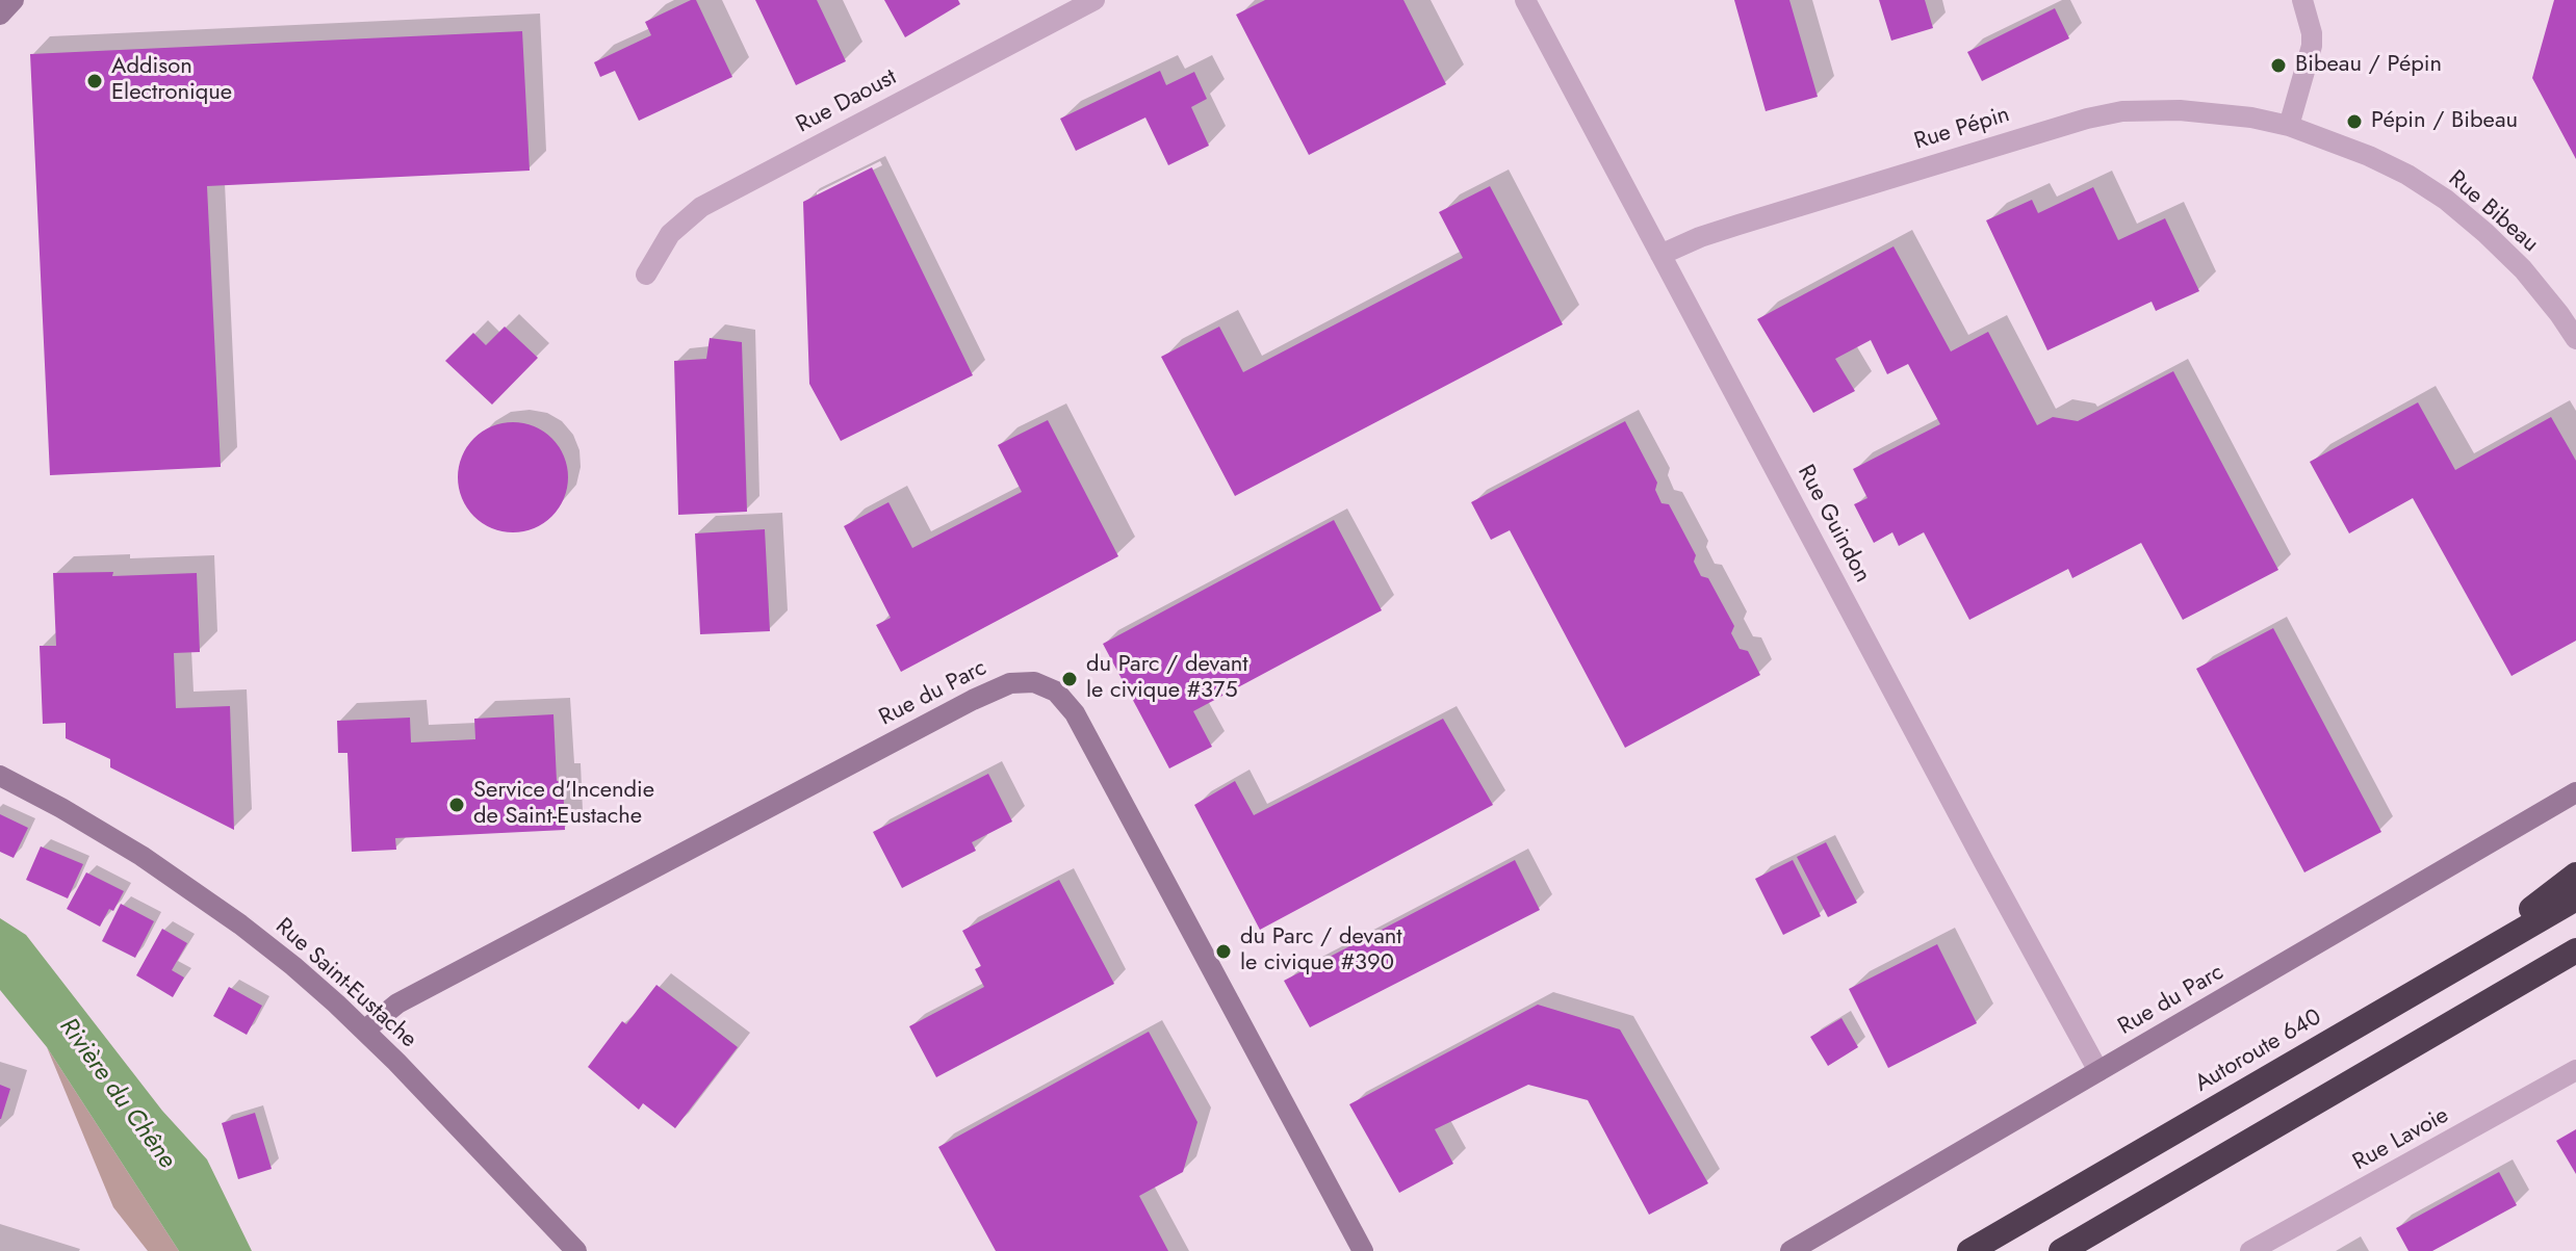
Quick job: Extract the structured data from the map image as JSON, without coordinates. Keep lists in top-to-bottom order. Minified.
{"streets":{"highway":["Autoroute 640"],"street":["Rue Daoust","Rue Pépin","Rue Bibeau","Rue Guindon","Rue du Parc","Rue Saint-Eustache","Rue Lavoie"]},"crossings":[["Rue Pépin","Rue Bibeau"],["Rue Pépin","Rue Guindon"],["Rue Guindon","Rue du Parc"],["Rue du Parc","Rue Saint-Eustache"]],"water":["Rivière du Chêne"],"places":["Bibeau / Pépin","Addison Electronique","Pépin / Bibeau","du Parc / devant le civique #375","Service d'Incendie de Saint-Eustache","du Parc / devant le civique #390"]}
